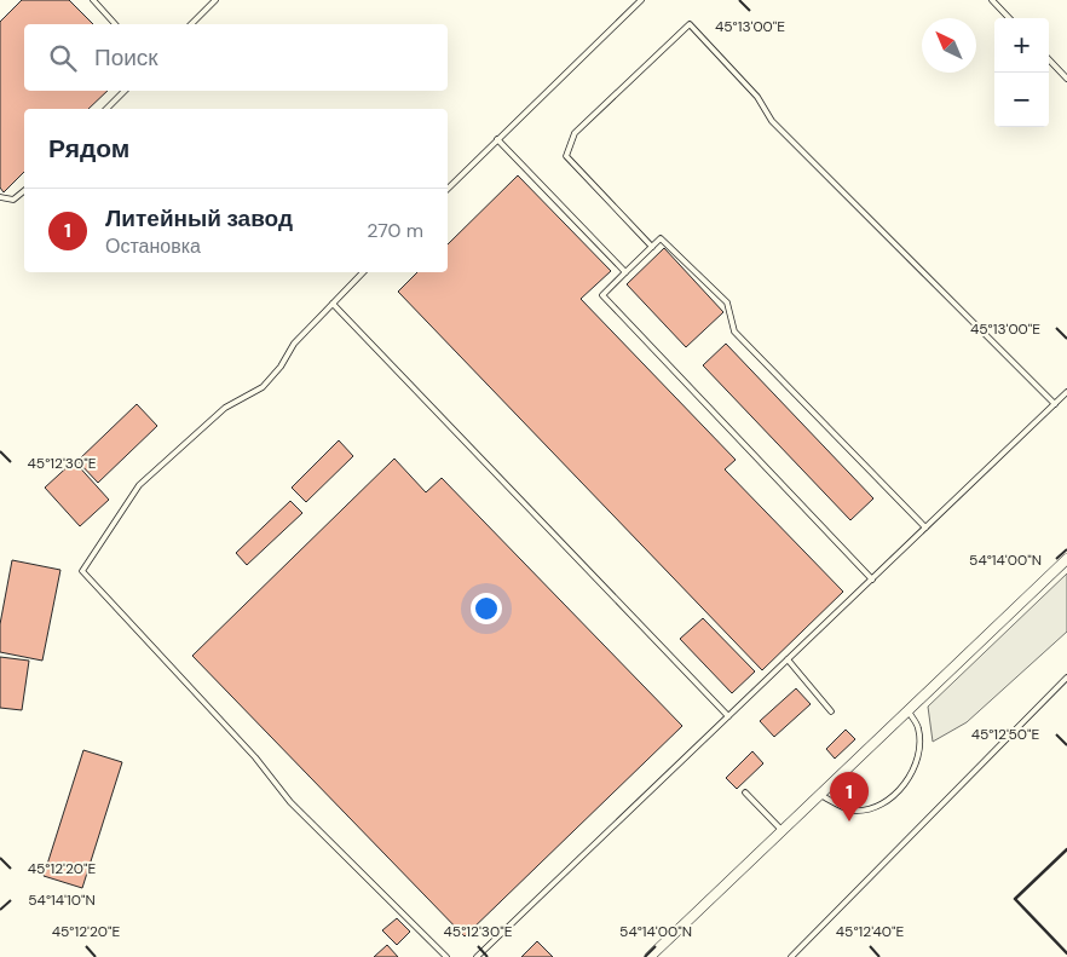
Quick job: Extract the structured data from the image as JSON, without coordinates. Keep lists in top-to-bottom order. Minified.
{"north":"top left","page":{"map_buttons":["+","−"],"search":"Поиск","heading":"Рядом","list":[{"mark":"1","name":"Литейный завод","note":"Остановка","value":"270 m"}],"pins":"1"},"coordinates":["45°13'00\"E","45°12'30\"E","54°14'00\"N","45°12'50\"E","45°12'20\"E","54°14'10\"N","45°12'40\"E"]}
